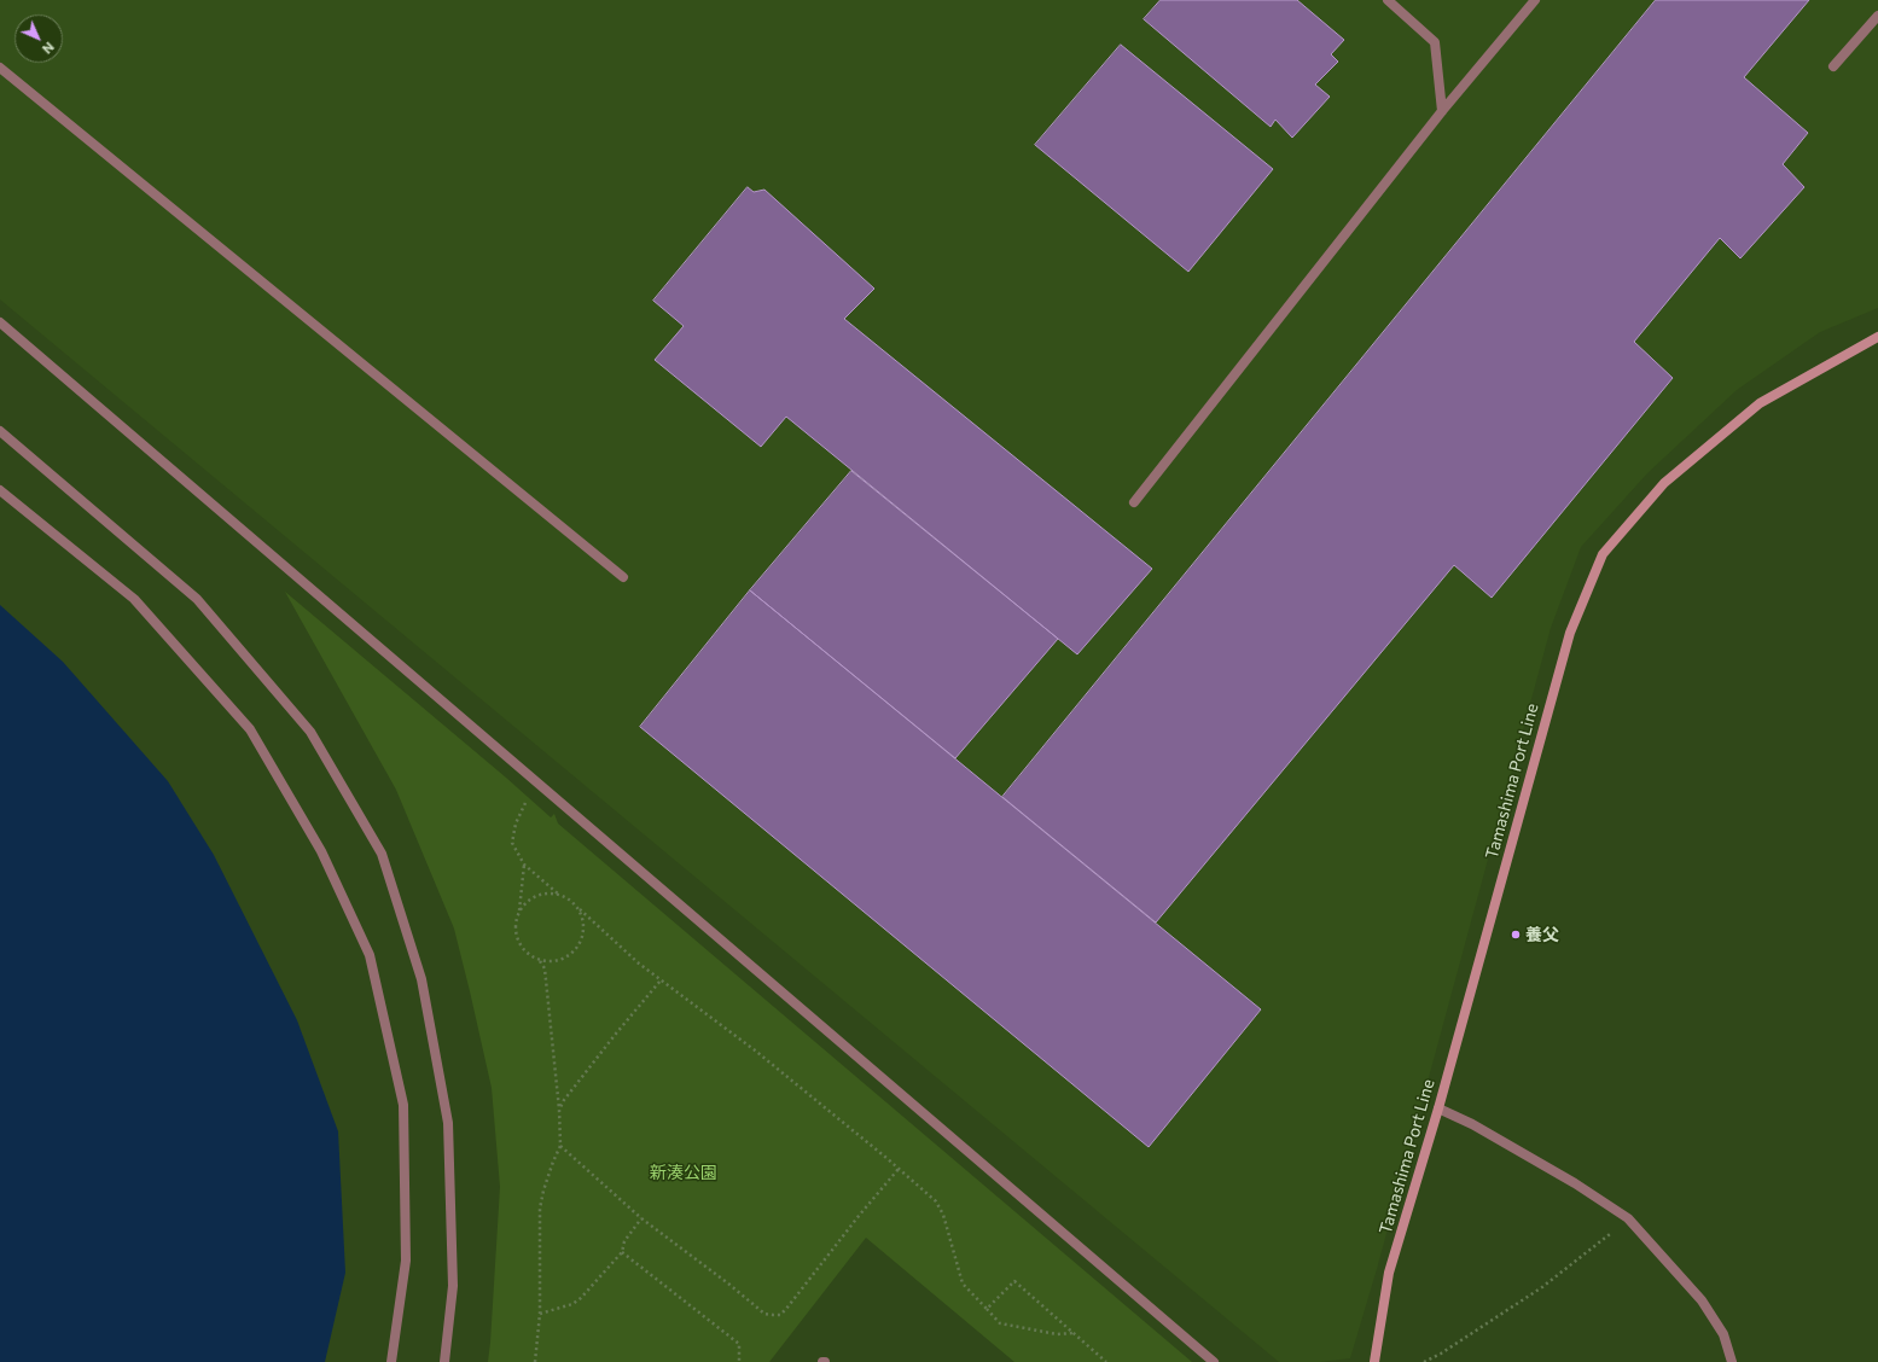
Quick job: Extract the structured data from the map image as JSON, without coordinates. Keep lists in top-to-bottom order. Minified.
{"streets":{"main road":["Tamashima Port Line"]},"parks":["新湊公園"],"places":["養父"],"north":"bottom right"}
